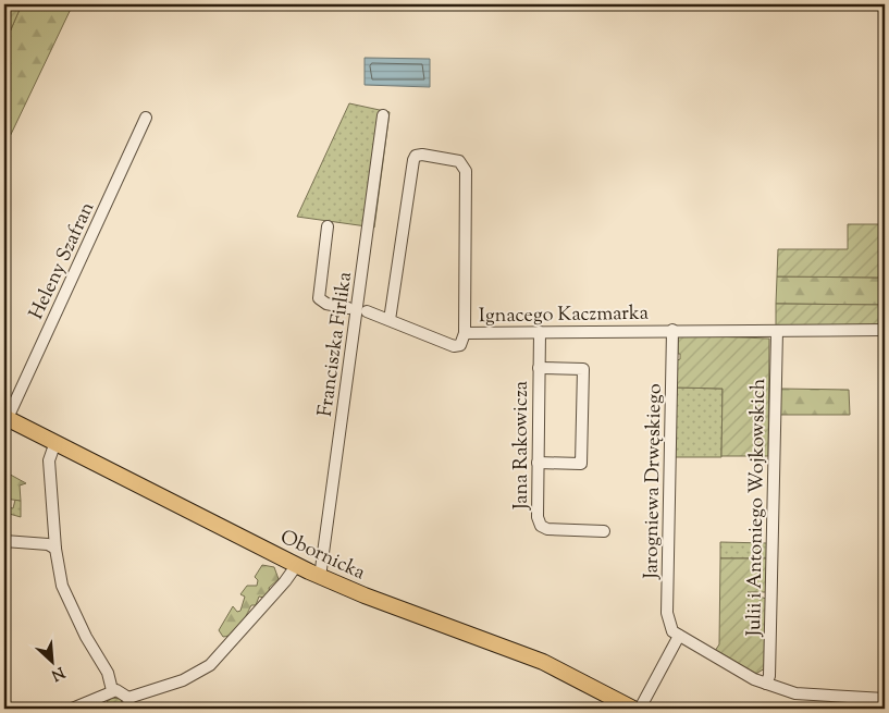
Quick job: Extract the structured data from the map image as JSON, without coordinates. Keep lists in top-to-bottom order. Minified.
{"streets":{"main road":["Obornicka"],"street":["Heleny Szafran","Ignacego Kaczmarka","Franciszka Firlika","Jana Rakowicza","Jarogniewa Drwęskiego","Julii i Antoniego Wojkowskich"]},"crossings":[["Heleny Szafran","Obornicka"],["Ignacego Kaczmarka","Franciszka Firlika"],["Ignacego Kaczmarka","Jana Rakowicza"],["Ignacego Kaczmarka","Jarogniewa Drwęskiego"],["Ignacego Kaczmarka","Julii i Antoniego Wojkowskich"],["Franciszka Firlika","Obornicka"]],"north":"bottom right"}
